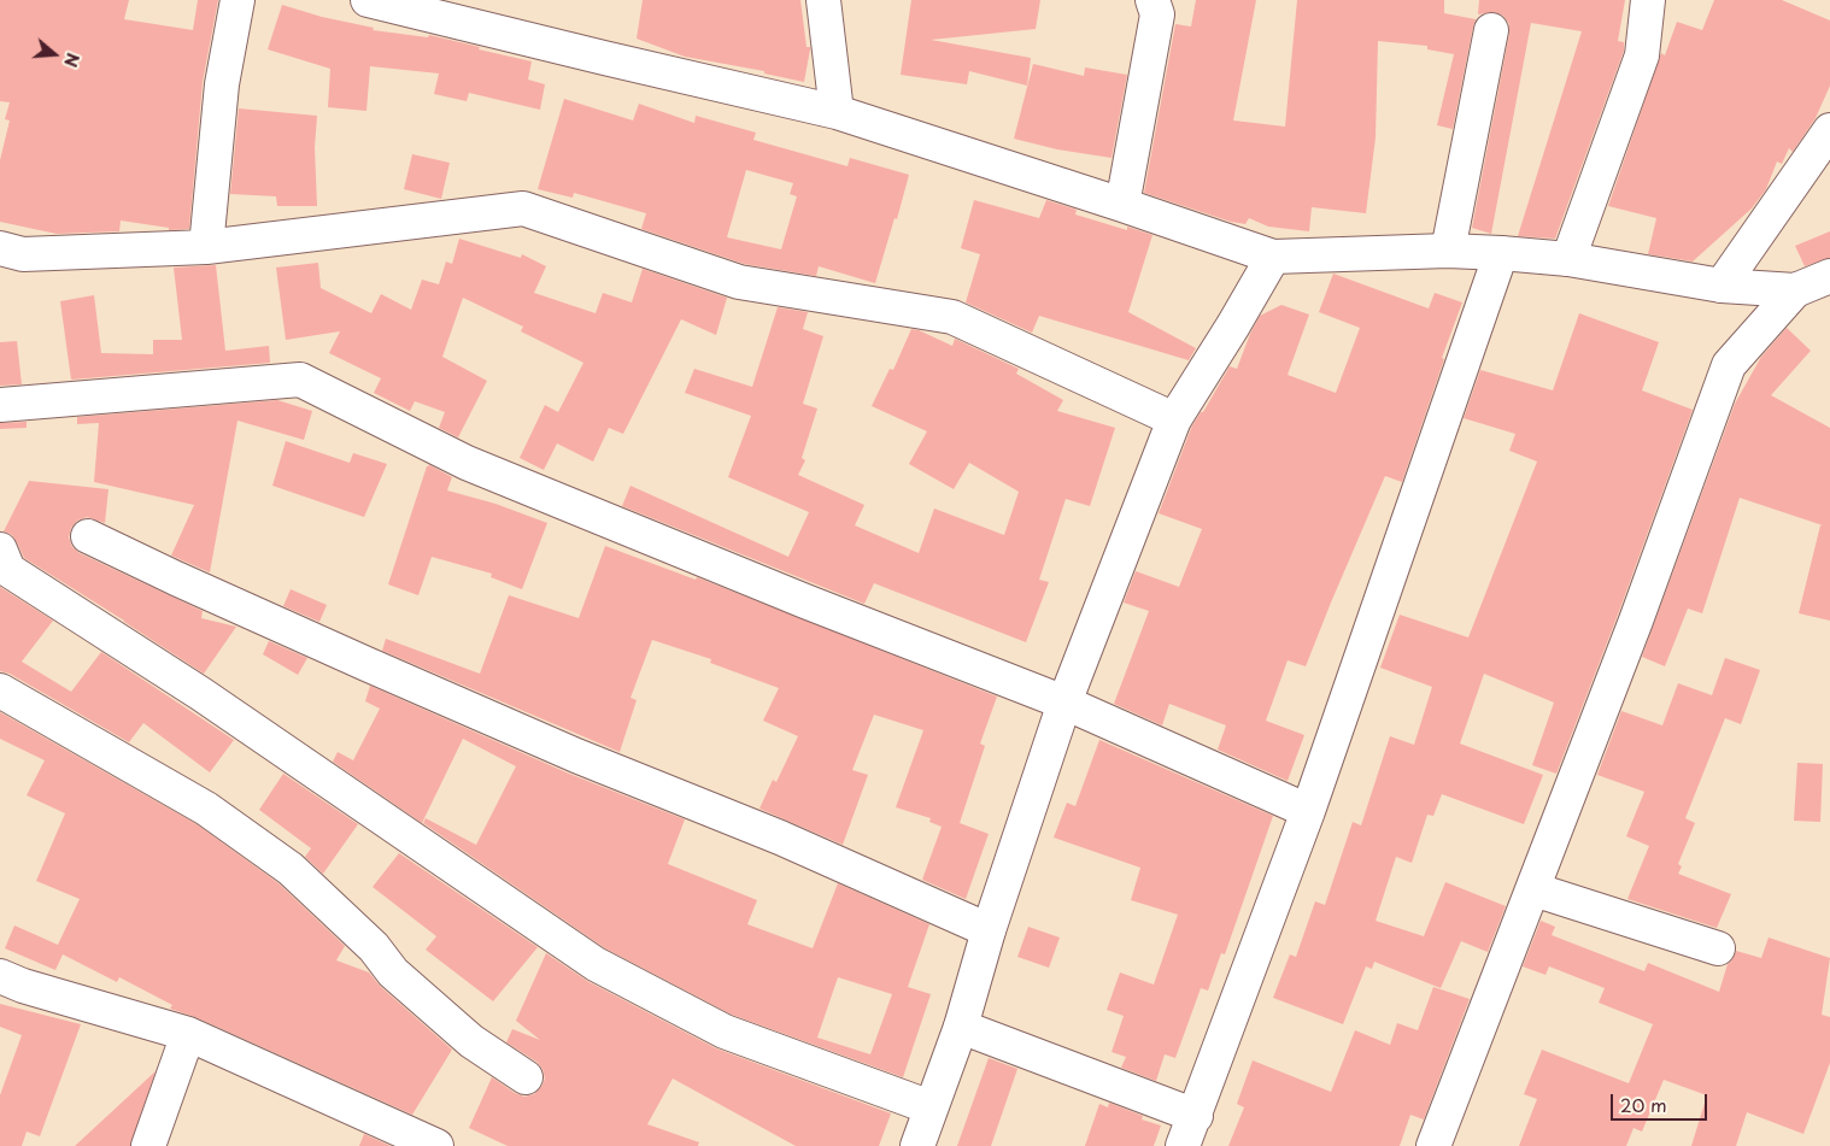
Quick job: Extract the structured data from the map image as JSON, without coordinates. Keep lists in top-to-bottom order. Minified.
{"scale_bar":"20 m","north":"right"}
